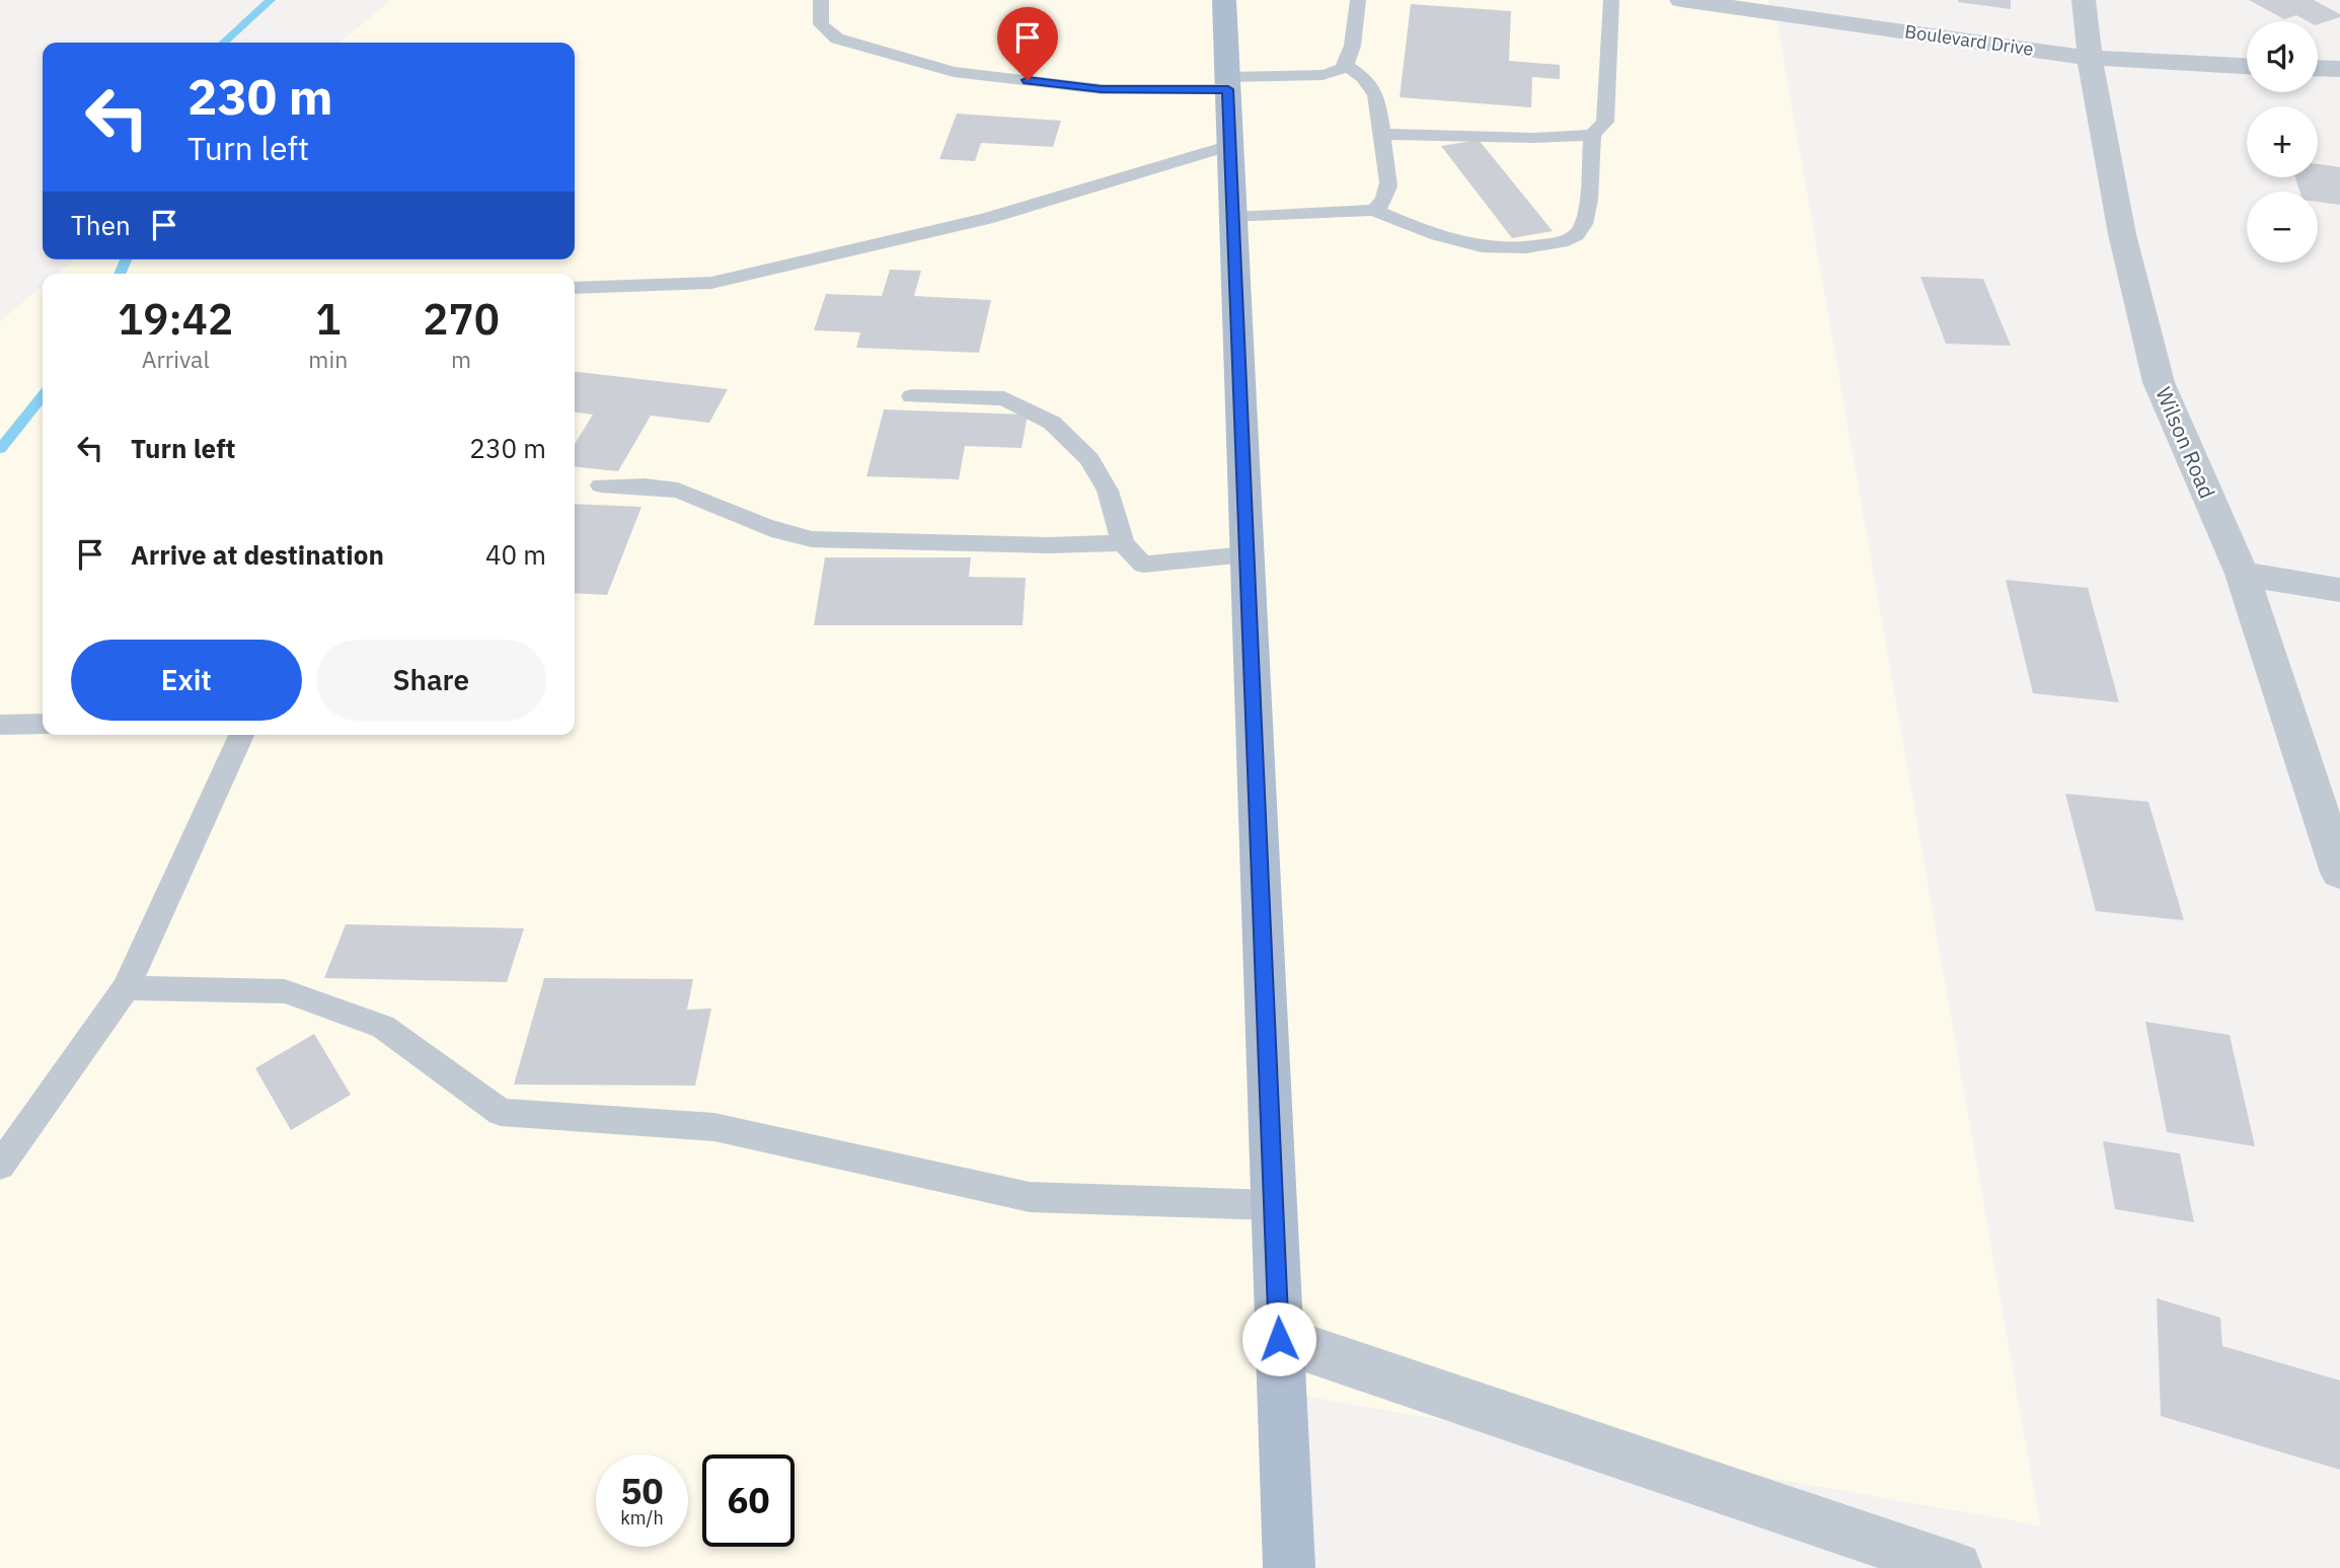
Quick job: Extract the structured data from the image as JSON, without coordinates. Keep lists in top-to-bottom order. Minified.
{"streets":{"street":["Boulevard Drive","Wilson Road"]},"crossings":[["Boulevard Drive","Wilson Road"]],"page":{"map_buttons":["+","−"],"turn":["230 m","Turn left"],"then":"Then","eta":["19:42","Arrival","1","min","270","m"],"list":[{"name":"Turn left","value":"230 m"},{"name":"Arrive at destination","value":"40 m"}],"buttons":["Exit","Share"],"speed":"50 km/h","limit":"60"}}
